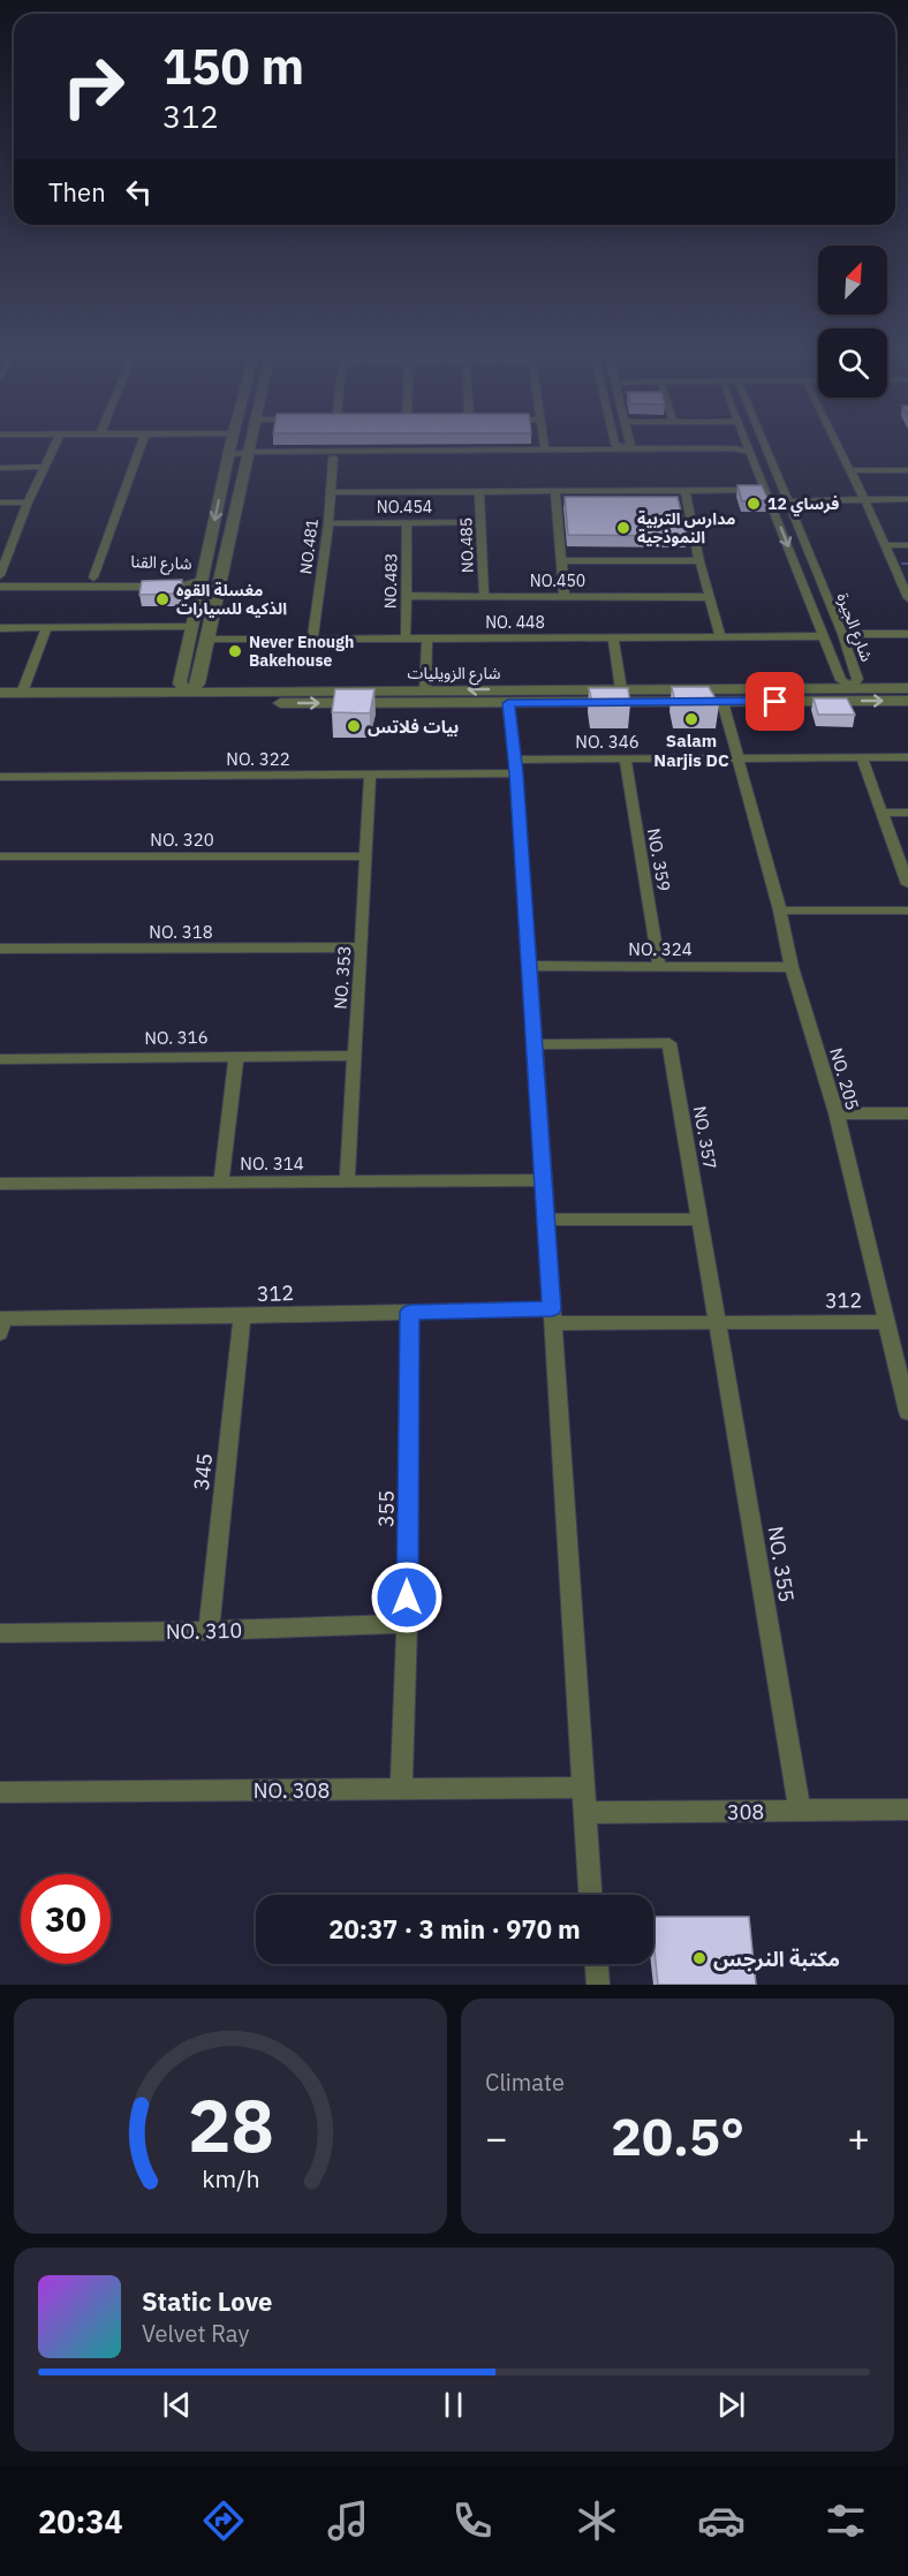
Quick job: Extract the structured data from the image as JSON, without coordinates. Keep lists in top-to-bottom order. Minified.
{"streets":{"street":["NO.454","NO.485","NO.481","شارع القنا","NO.483","NO.450","NO. 448","شارع الجيرة","شارع الزويليات","NO. 346","NO. 322","NO. 320","NO. 359","NO. 318","NO. 324","NO. 353","NO. 316","NO. 205","NO. 357","NO. 314","312","345","355","NO. 355","NO. 310","NO. 308","308"]},"crossings":[["NO.454","NO.485"],["NO.454","NO.481"],["NO.454","NO.483"],["NO.485","NO.450"],["NO.481","NO. 448"],["NO.483","NO.450"],["NO.483","NO. 448"],["NO. 448","شارع الجيرة"],["شارع الجيرة","شارع الزويليات"],["شارع الزويليات","NO. 205"],["NO. 346","NO. 322"],["NO. 346","NO. 359"],["NO. 346","NO. 205"],["NO. 322","NO. 353"],["NO. 320","NO. 353"],["NO. 359","NO. 324"],["NO. 318","NO. 353"],["NO. 324","NO. 205"],["NO. 353","NO. 316"],["NO. 353","NO. 314"],["NO. 205","312"],["NO. 357","NO. 355"],["312","345"],["312","355"],["312","NO. 355"],["345","NO. 310"],["355","NO. 310"],["355","NO. 308"],["NO. 355","308"]],"places":["فرساي 12","مدارس التربية النموذجية","مغسلة القوه الذكيه للسيارات","Never Enough Bakehouse","Salam Narjis DC","بيات فلاتس","مكتبة النرجس"],"north":"top right","page":{"turn":["150 m","312"],"then":"Then","limit":"30","trip":"20:37 · 3 min · 970 m","tile":"Climate","heat":["−","20.5°","+"],"song":["Static Love","Velvet Ray"],"tabs":"20:34","gauge":["28","km/h"]}}
